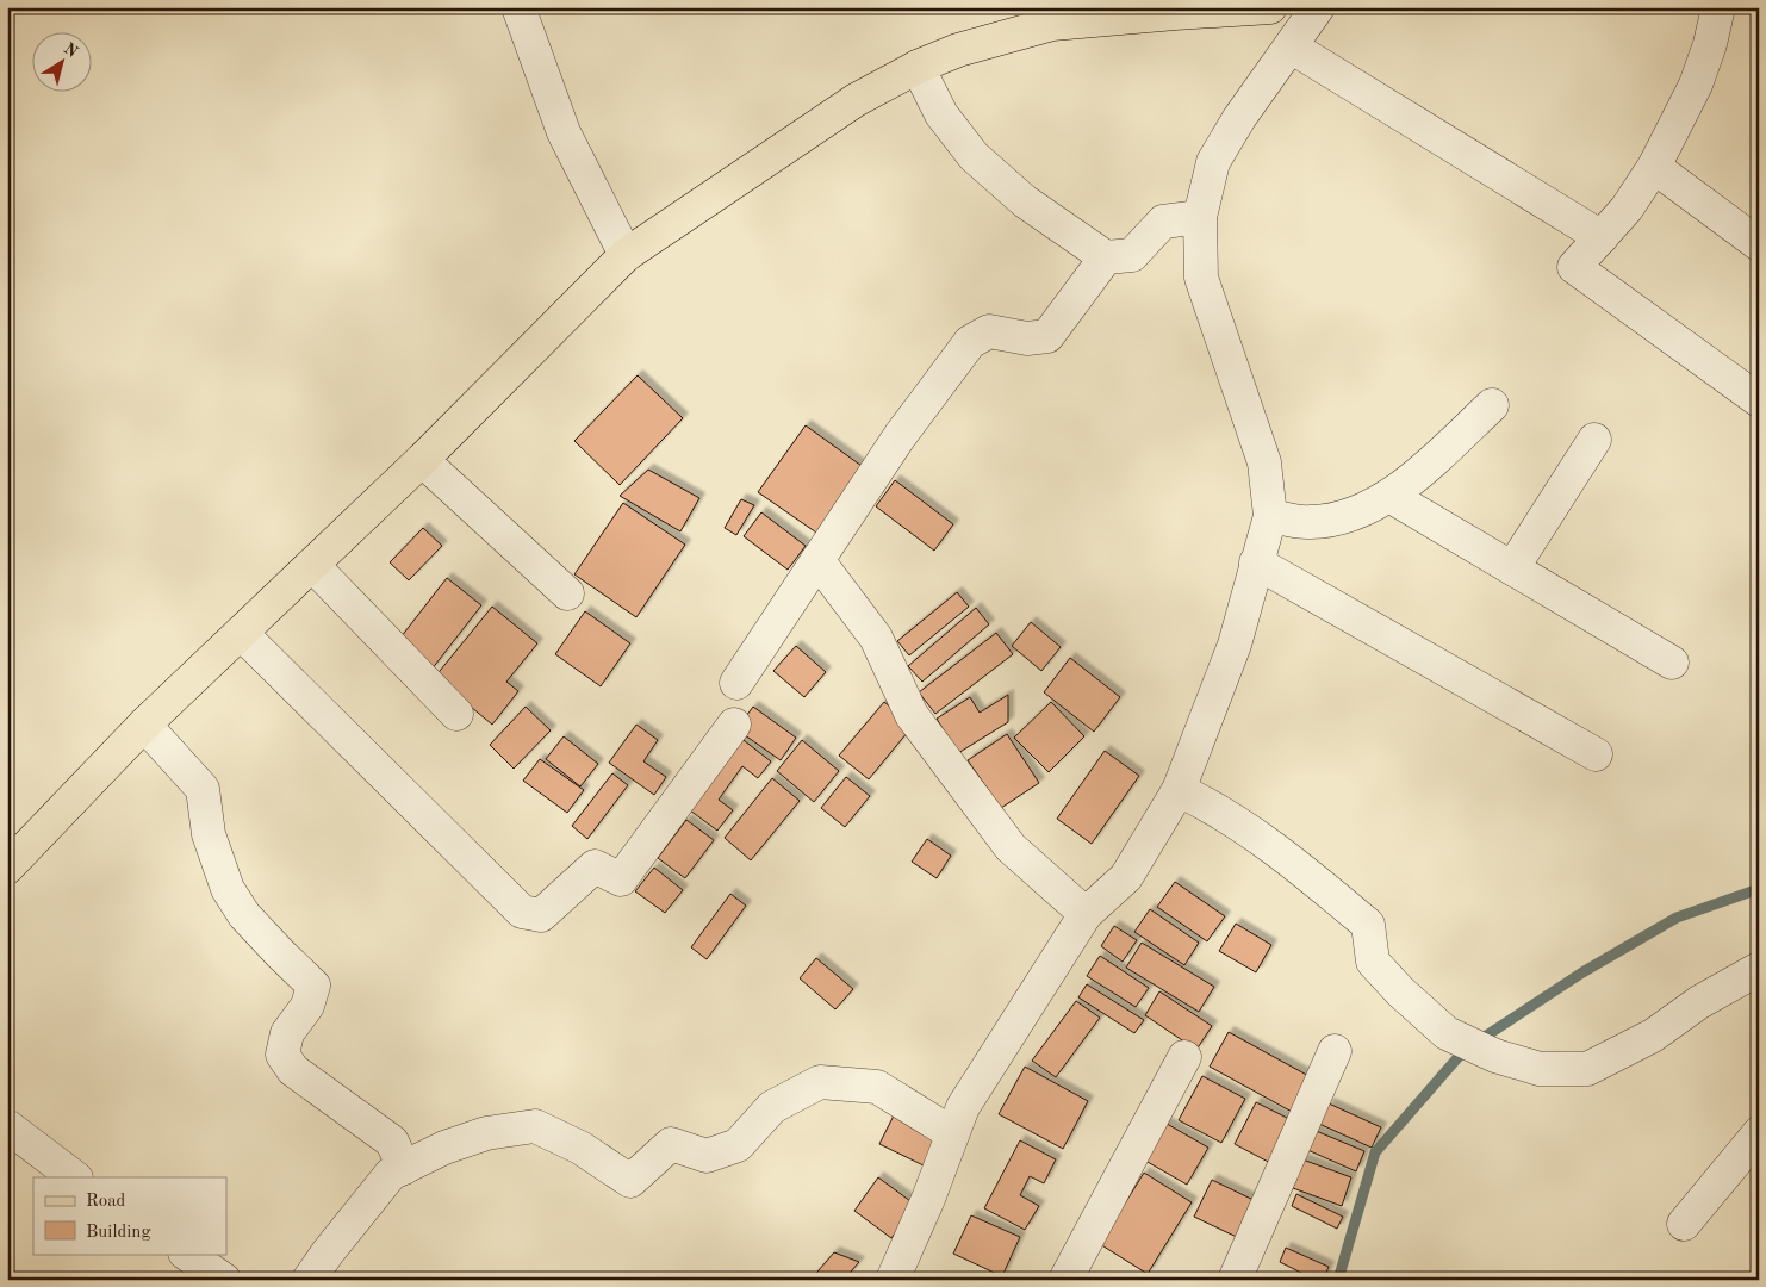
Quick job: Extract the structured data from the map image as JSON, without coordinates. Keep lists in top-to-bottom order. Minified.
{"legend":["Road","Building"],"north":"top right"}
